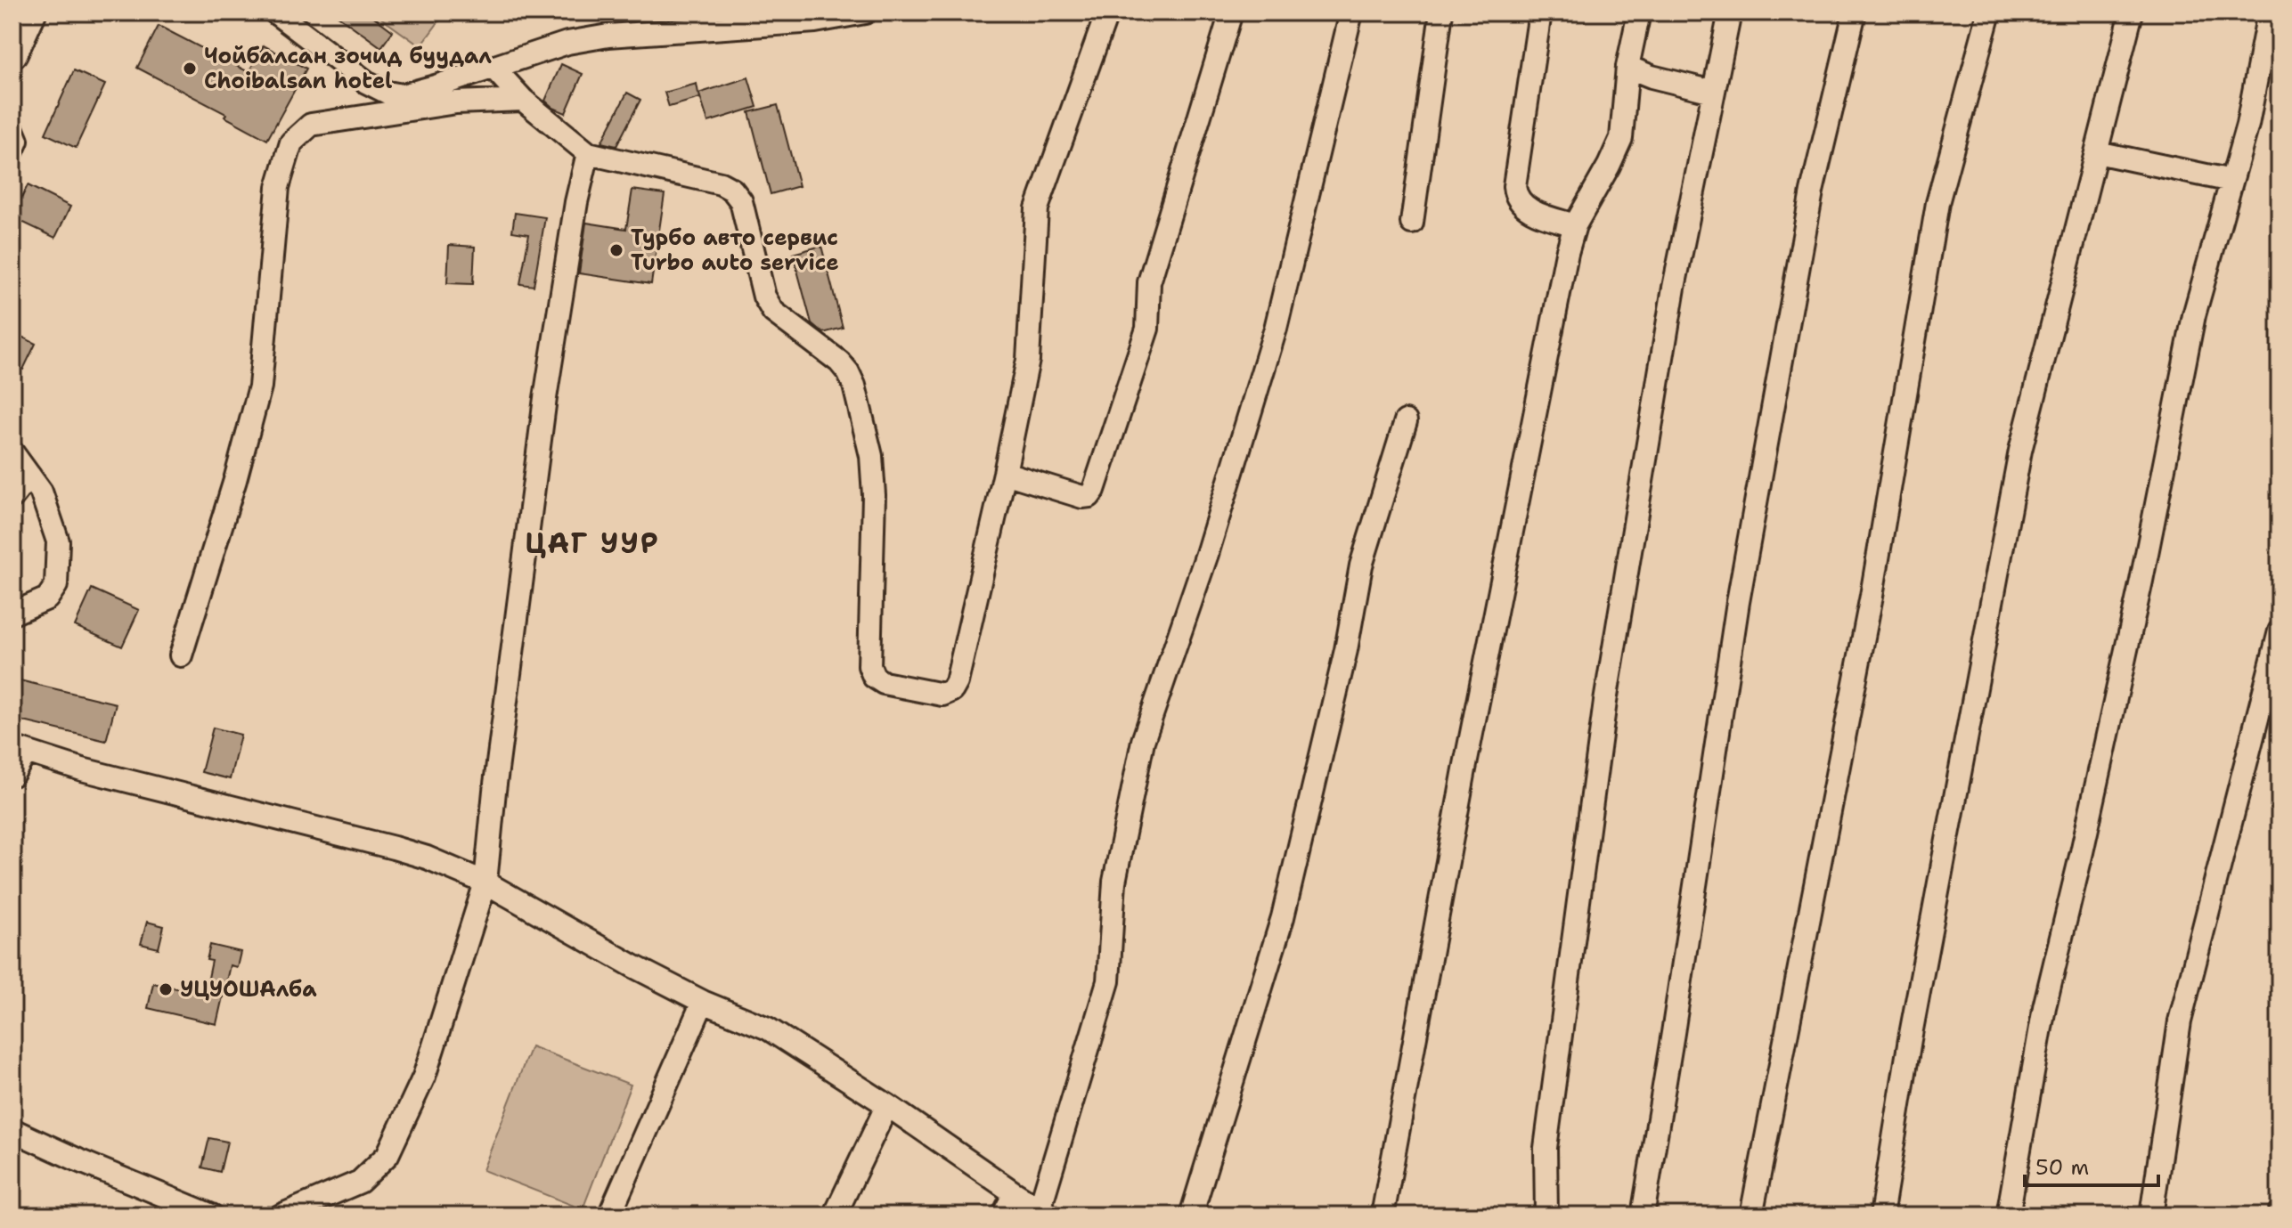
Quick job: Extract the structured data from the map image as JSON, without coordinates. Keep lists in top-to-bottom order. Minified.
{"districts":["ЦАГ УУР"],"places":["Чойбалсан зочид буудал Choibalsan hotel","Турбо авто сервис Turbo auto service","УЦУОШАлба"],"scale_bar":"50 m"}
